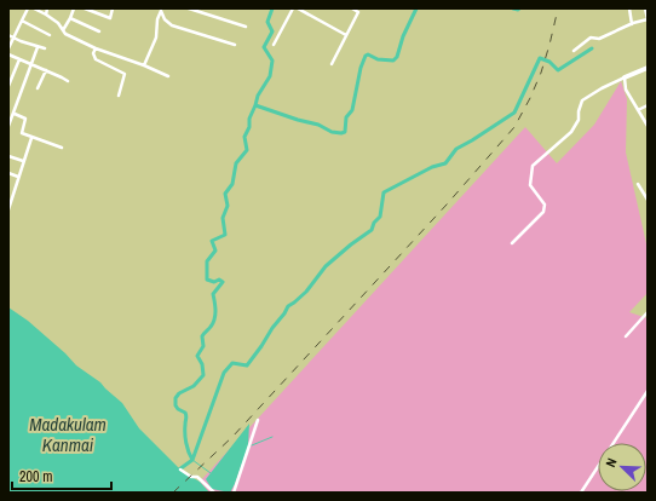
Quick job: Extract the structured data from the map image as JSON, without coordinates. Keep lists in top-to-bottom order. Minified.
{"water":["Madakulam Kanmai"],"scale_bar":"200 m","north":"top left"}
